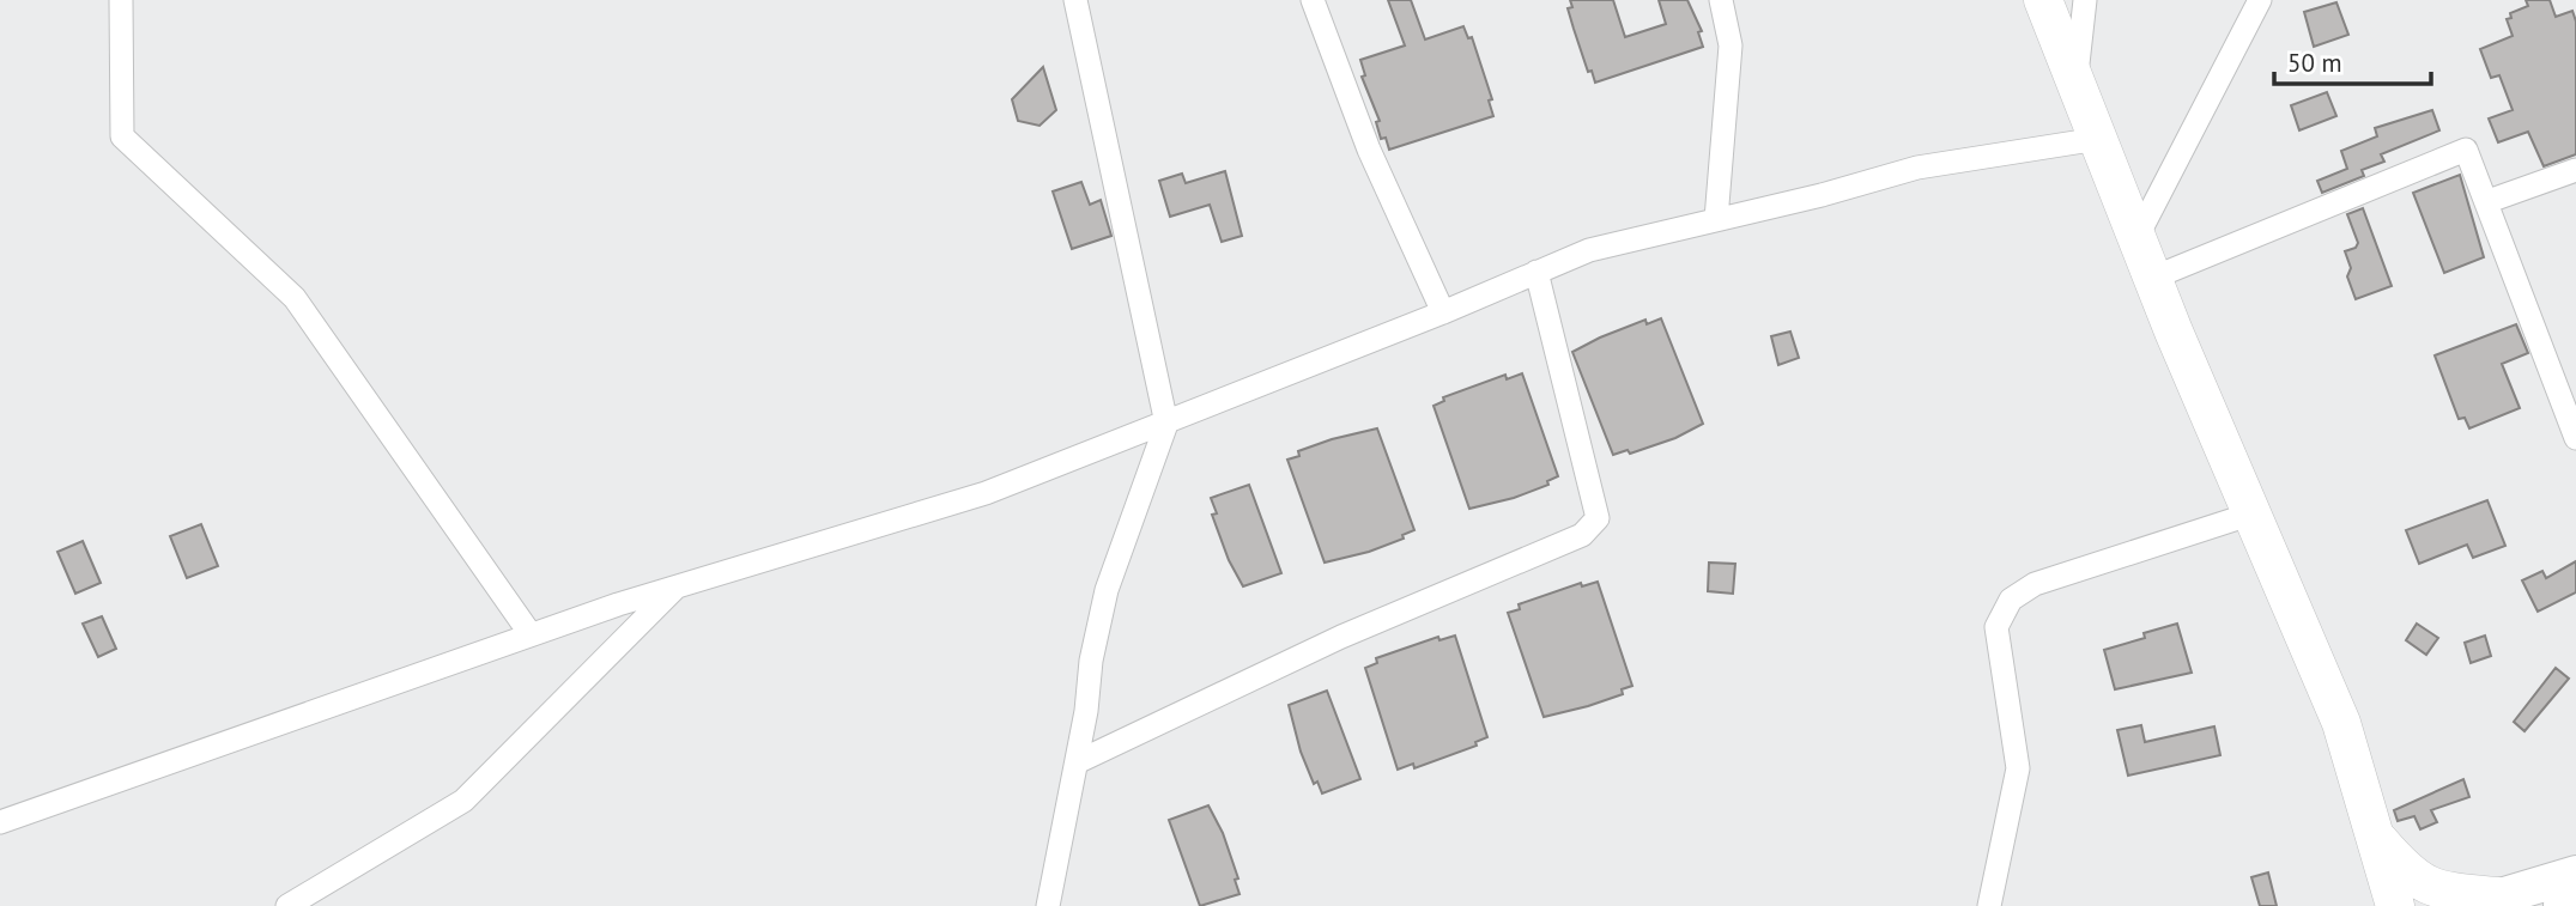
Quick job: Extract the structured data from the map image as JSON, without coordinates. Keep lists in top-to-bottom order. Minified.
{"scale_bar":"50 m"}
